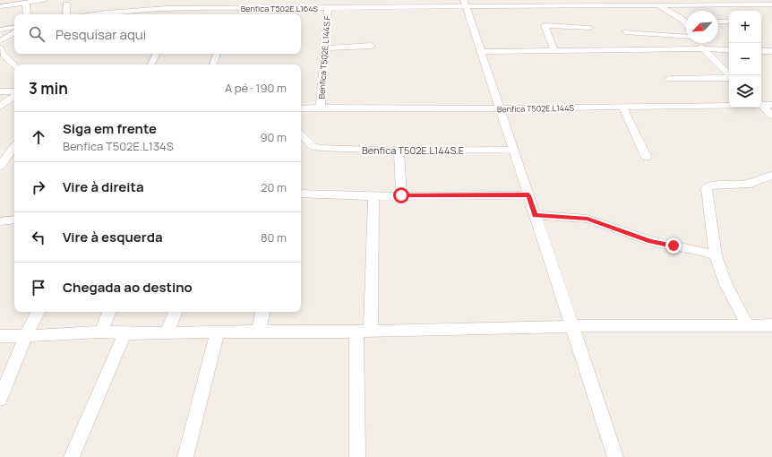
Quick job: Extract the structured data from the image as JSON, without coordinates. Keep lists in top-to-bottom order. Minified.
{"streets":{"street":["Benfica T502E.L164S","Benfica T502E.L144S.F","Benfica T502E.L144S","Benfica T502E.L144S.E"]},"crossings":[["Benfica T502E.L164S","Benfica T502E.L144S.F"],["Benfica T502E.L144S.F","Benfica T502E.L144S"]],"north":"bottom left","page":{"map_buttons":["+","−"],"search":"Pesquisar aqui","heading":["3 min","A pé · 190 m"],"list":[["Siga em frente","Benfica T502E.L134S","90 m"],["Vire à direita","20 m"],["Vire à esquerda","80 m"],"Chegada ao destino"]}}
